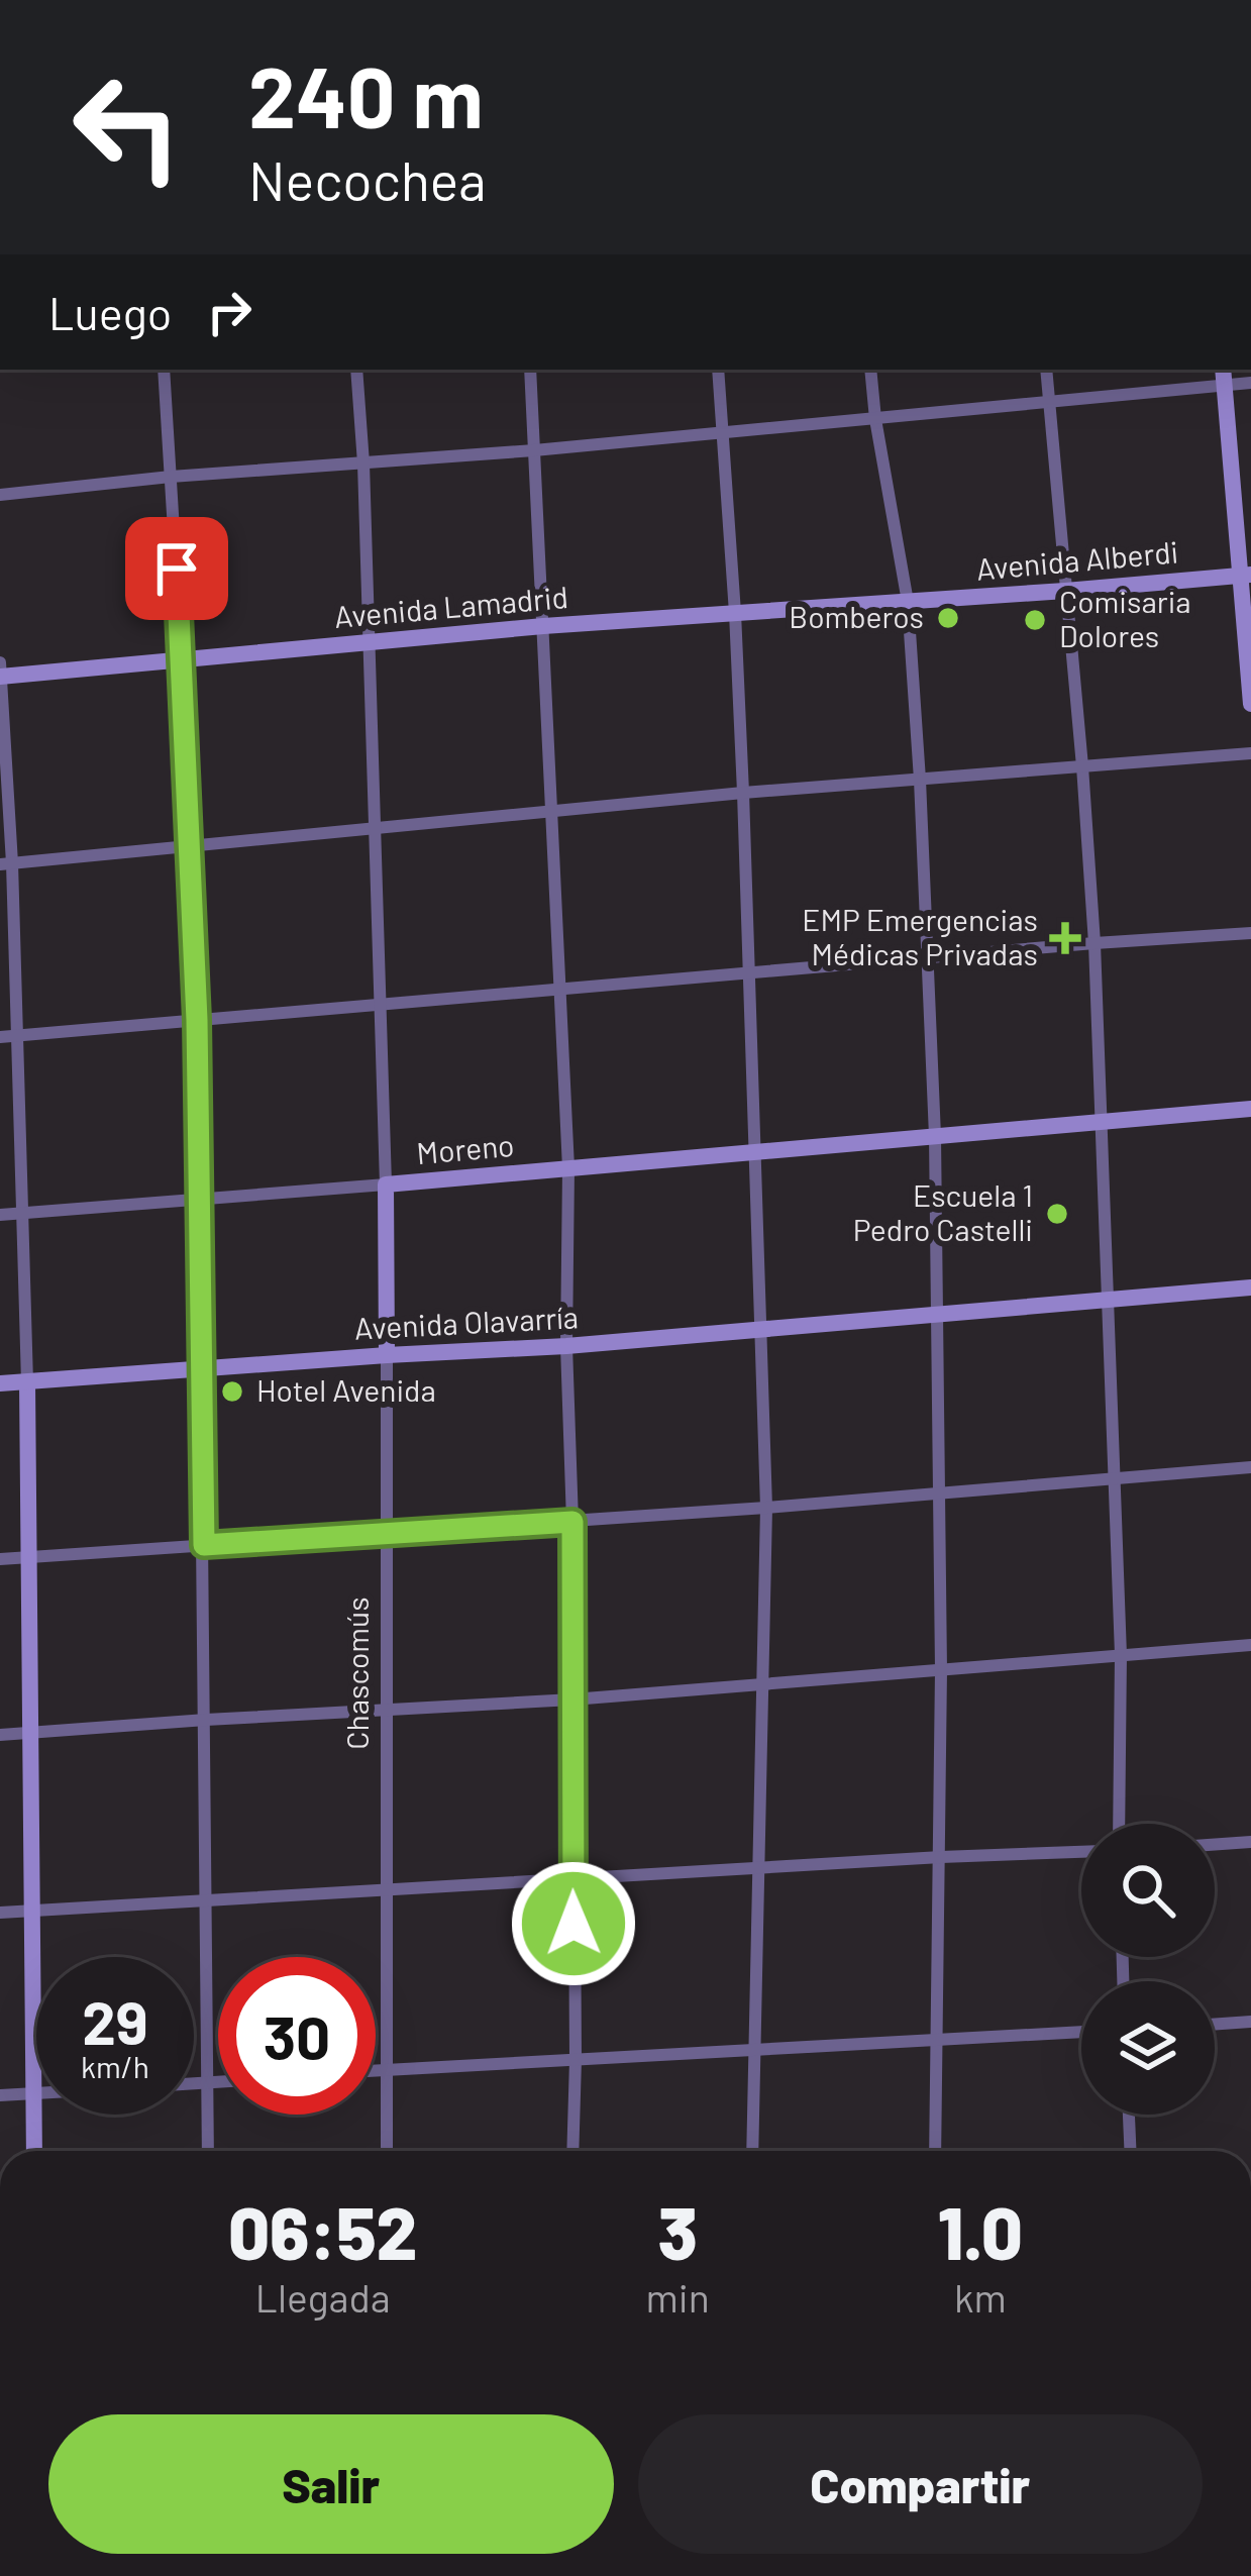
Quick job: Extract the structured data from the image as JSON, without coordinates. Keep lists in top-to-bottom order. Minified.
{"streets":{"main road":["Avenida Alberdi","Avenida Lamadrid","Moreno","Avenida Olavarría","Chascomús"]},"crossings":[["Avenida Alberdi","Avenida Lamadrid"],["Moreno","Chascomús"],["Avenida Olavarría","Chascomús"]],"places":{"other":["Bomberos","Comisaria Dolores","Escuela 1 Pedro Castelli","Hotel Avenida"],"health":["EMP Emergencias Médicas Privadas"]},"page":{"turn":["240 m","Necochea"],"then":"Luego","speed":"29 km/h","limit":"30","eta":["06:52","Llegada","3","min","1.0","km"],"buttons":["Salir","Compartir"]}}
